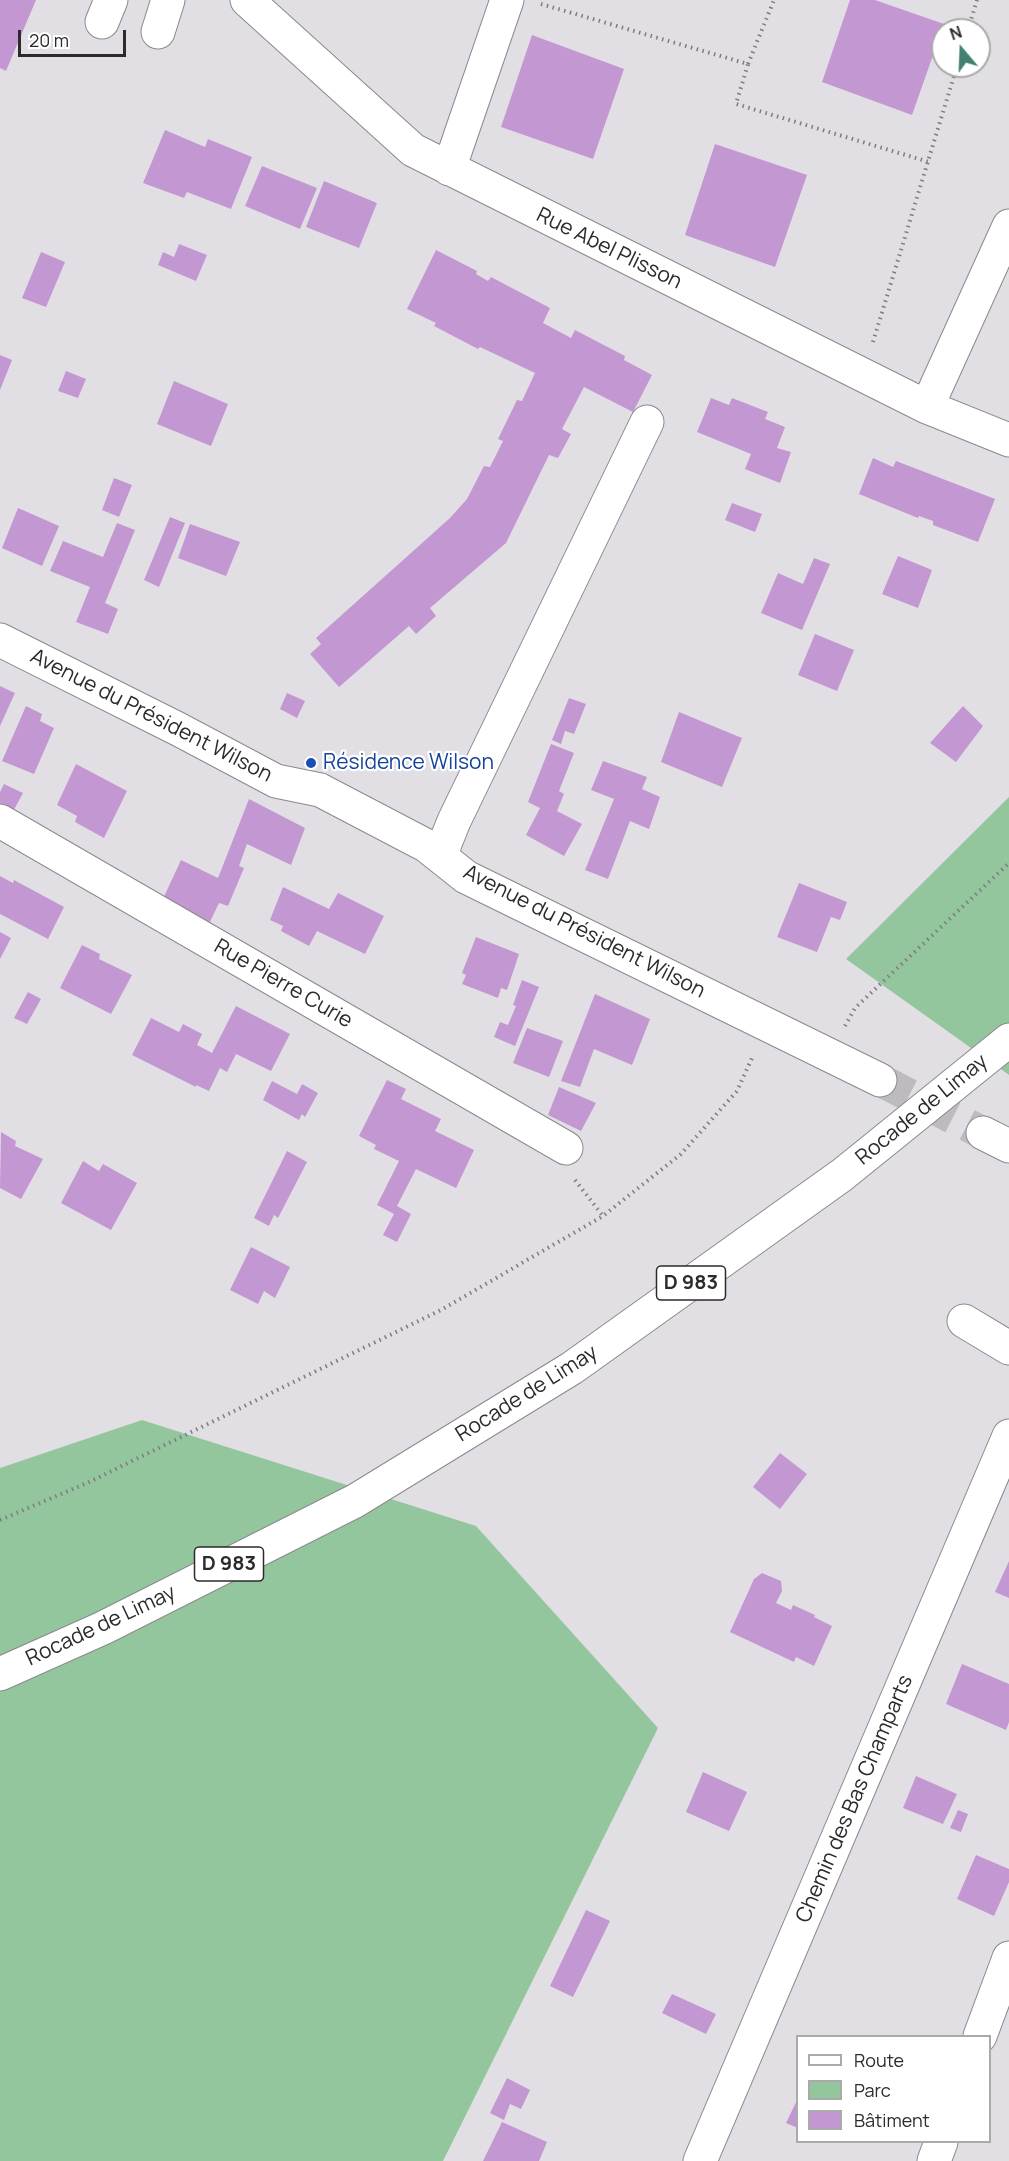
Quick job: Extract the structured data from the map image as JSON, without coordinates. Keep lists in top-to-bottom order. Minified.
{"streets":{"street":["Rue Abel Plisson","Avenue du Président Wilson","Rue Pierre Curie","Rocade de Limay","D 983","Chemin des Bas Champarts"]},"places":["Résidence Wilson"],"legend":["Route","Parc","Bâtiment"],"scale_bar":"20 m","north":"top"}
